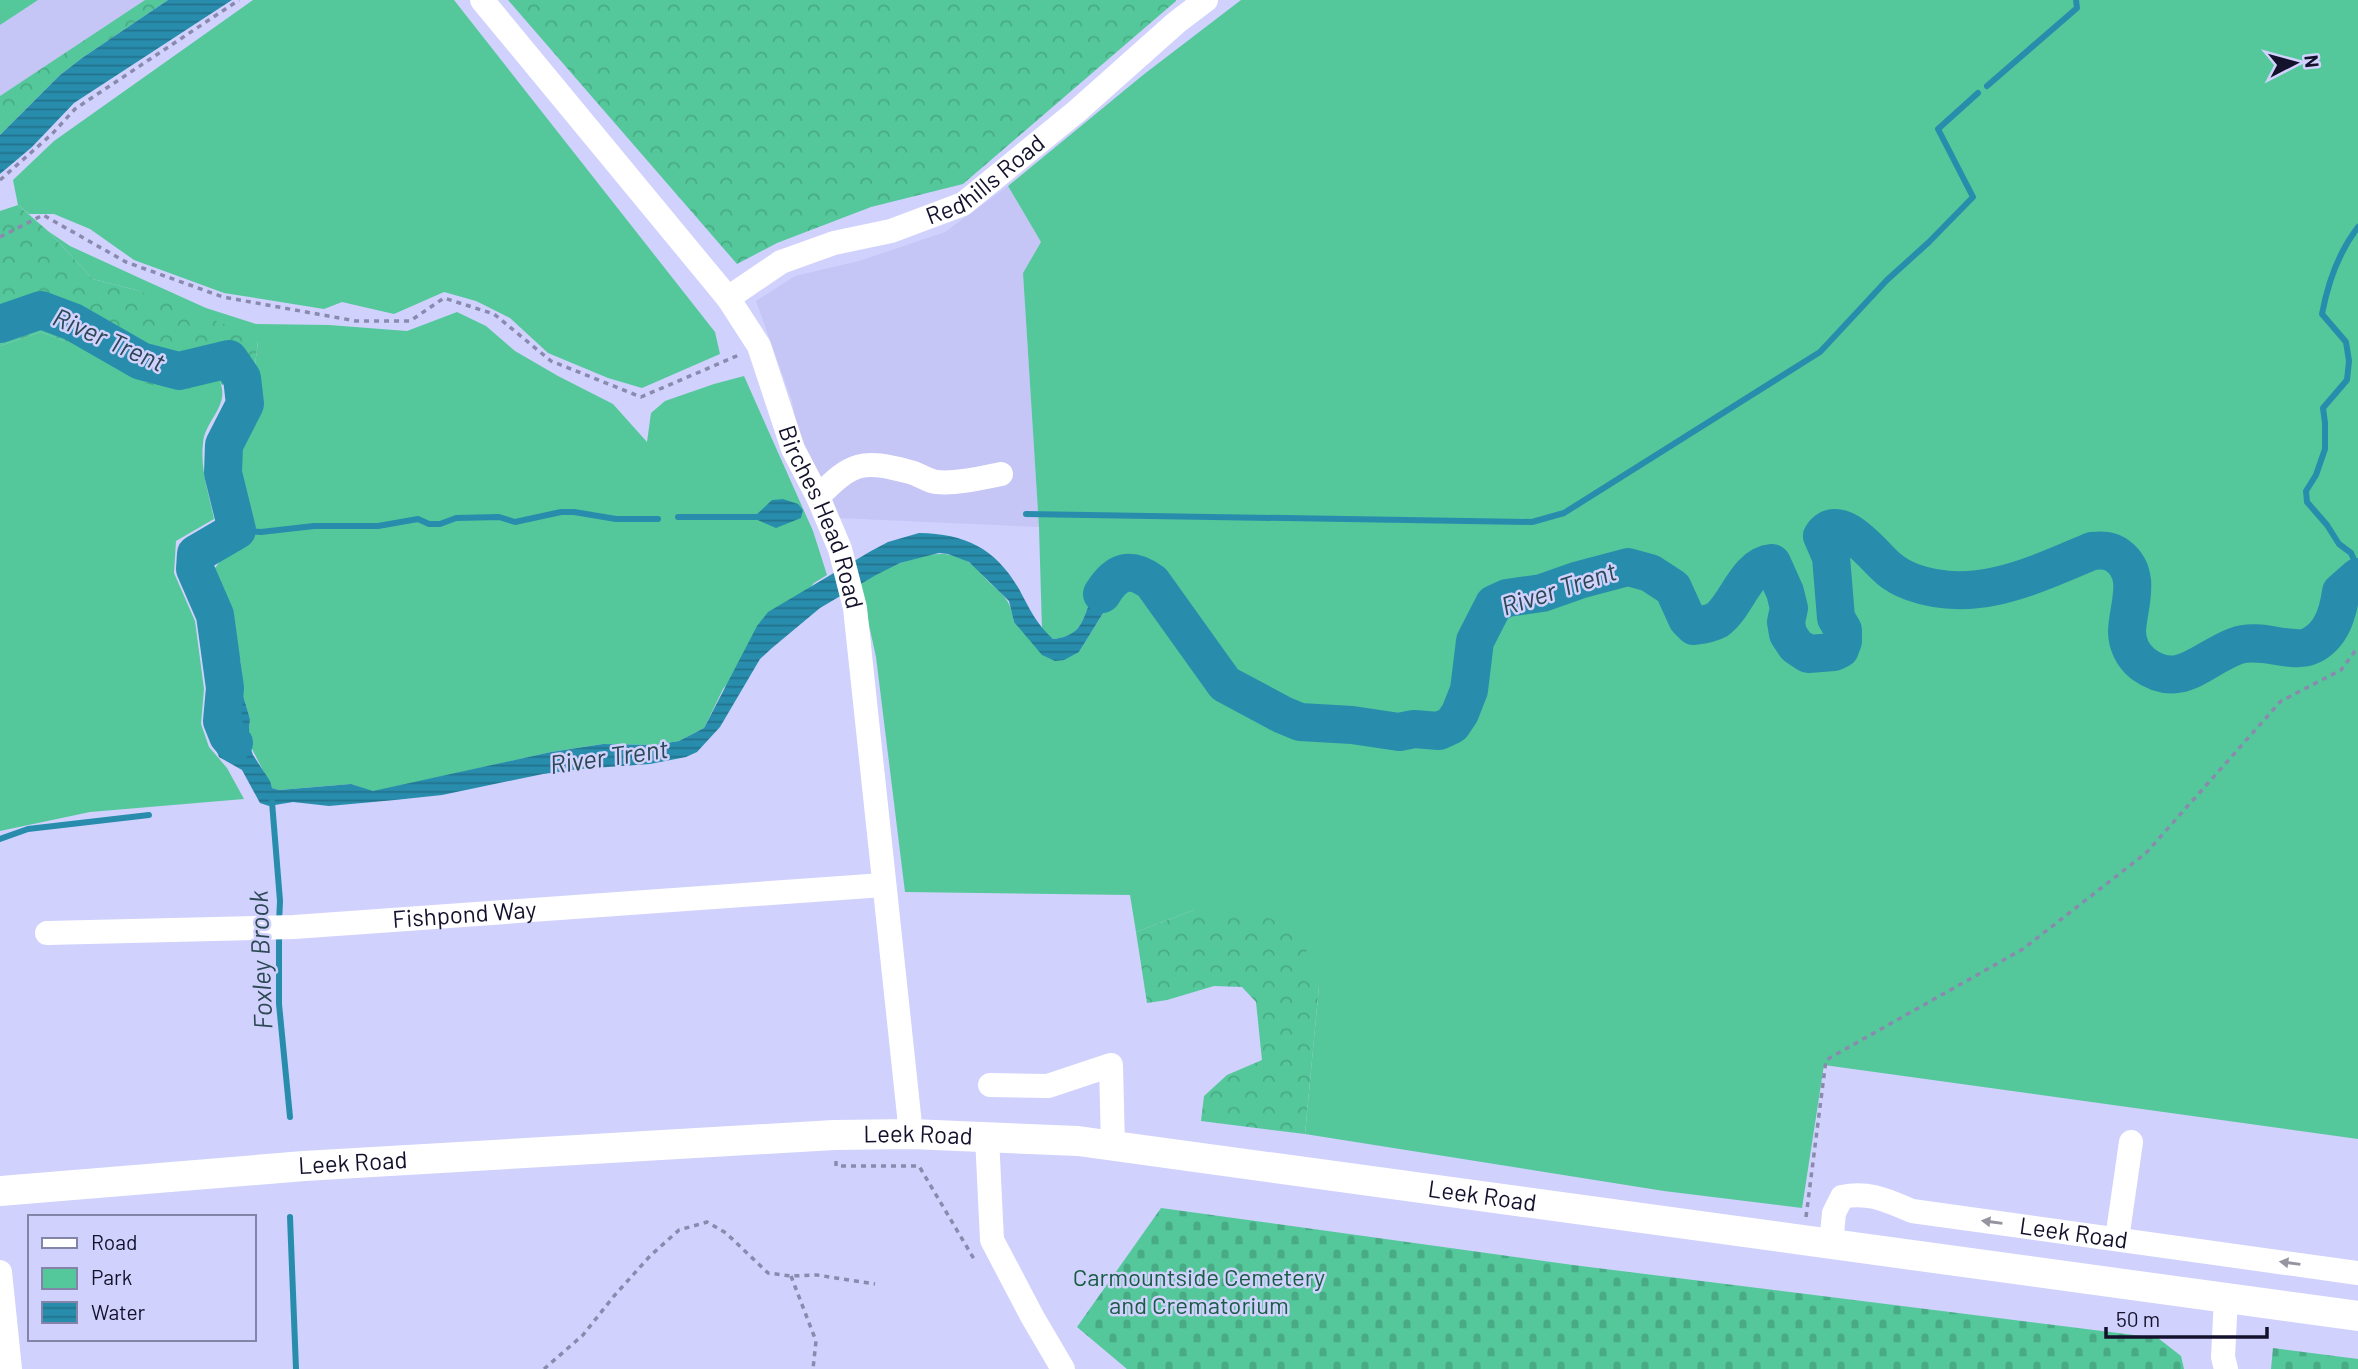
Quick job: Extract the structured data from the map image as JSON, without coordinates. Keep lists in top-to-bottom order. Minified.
{"streets":{"main road":["Leek Road"],"street":["Redhills Road","Birches Head Road","Fishpond Way"]},"crossings":[["Redhills Road","Birches Head Road"],["Birches Head Road","Fishpond Way"],["Birches Head Road","Leek Road"]],"water":["River Trent","Foxley Brook"],"parks":["Carmountside Cemetery and Crematorium"],"legend":["Road","Park","Water"],"scale_bar":"50 m","north":"right"}
